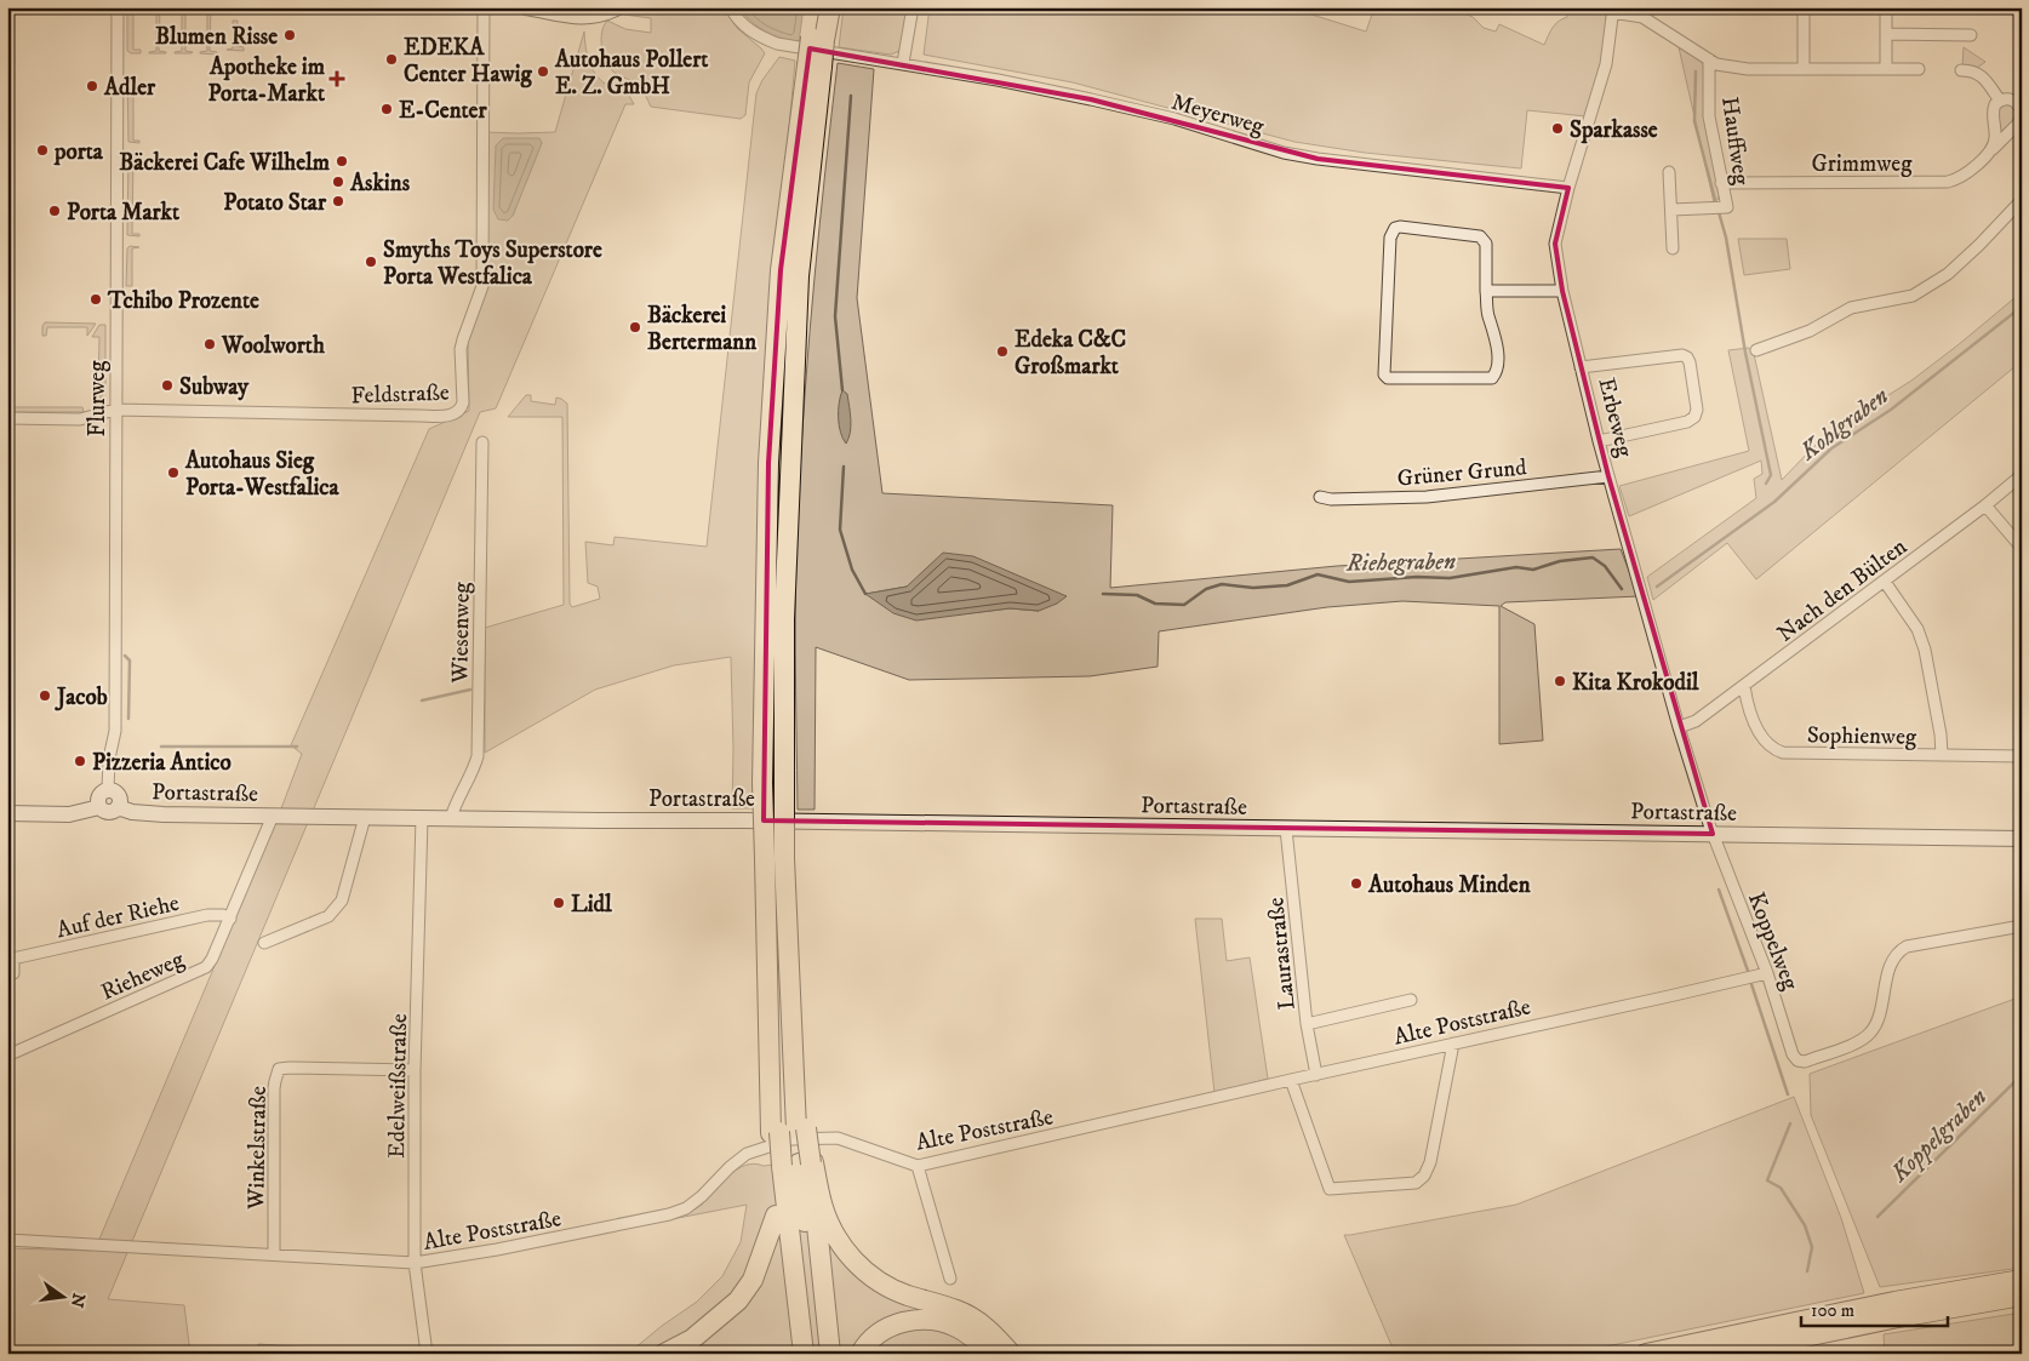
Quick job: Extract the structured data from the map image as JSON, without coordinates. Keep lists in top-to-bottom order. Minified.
{"streets":{"main road":["Portastraße"],"street":["Meyerweg","Hauffweg","Grimmweg","Feldstraße","Flurweg","Erbeweg","Grüner Grund","Nach den Bülten","Wiesenweg","Sophienweg","Auf der Riehe","Koppelweg","Laurastraße","Rieheweg","Alte Poststraße","Edelweißstraße","Winkelstraße"]},"crossings":[["Meyerweg","Erbeweg"],["Hauffweg","Grimmweg"],["Feldstraße","Flurweg"],["Flurweg","Portastraße"],["Erbeweg","Grüner Grund"],["Erbeweg","Nach den Bülten"],["Erbeweg","Portastraße"],["Erbeweg","Koppelweg"],["Nach den Bülten","Sophienweg"],["Wiesenweg","Portastraße"],["Portastraße","Koppelweg"],["Portastraße","Laurastraße"],["Portastraße","Rieheweg"],["Portastraße","Edelweißstraße"],["Auf der Riehe","Rieheweg"],["Koppelweg","Alte Poststraße"],["Laurastraße","Alte Poststraße"],["Alte Poststraße","Edelweißstraße"],["Alte Poststraße","Winkelstraße"],["Edelweißstraße","Winkelstraße"]],"water":["Kohlgraben","Riehegraben","Koppelgraben"],"places":{"other":["Blumen Risse","EDEKA Center Hawig","Autohaus Pollert E. Z. GmbH","Adler","E-Center","Sparkasse","porta","Bäckerei Cafe Wilhelm","Askins","Potato Star","Porta Markt","Smyths Toys Superstore Porta Westfalica","Tchibo Prozente","Bäckerei Bertermann","Woolworth","Edeka C&C Großmarkt","Subway","Autohaus Sieg Porta-Westfalica","Kita Krokodil","Jacob","Pizzeria Antico","Autohaus Minden","Lidl"],"health":["Apotheke im Porta-Markt"]},"scale_bar":"100 m","north":"right"}
